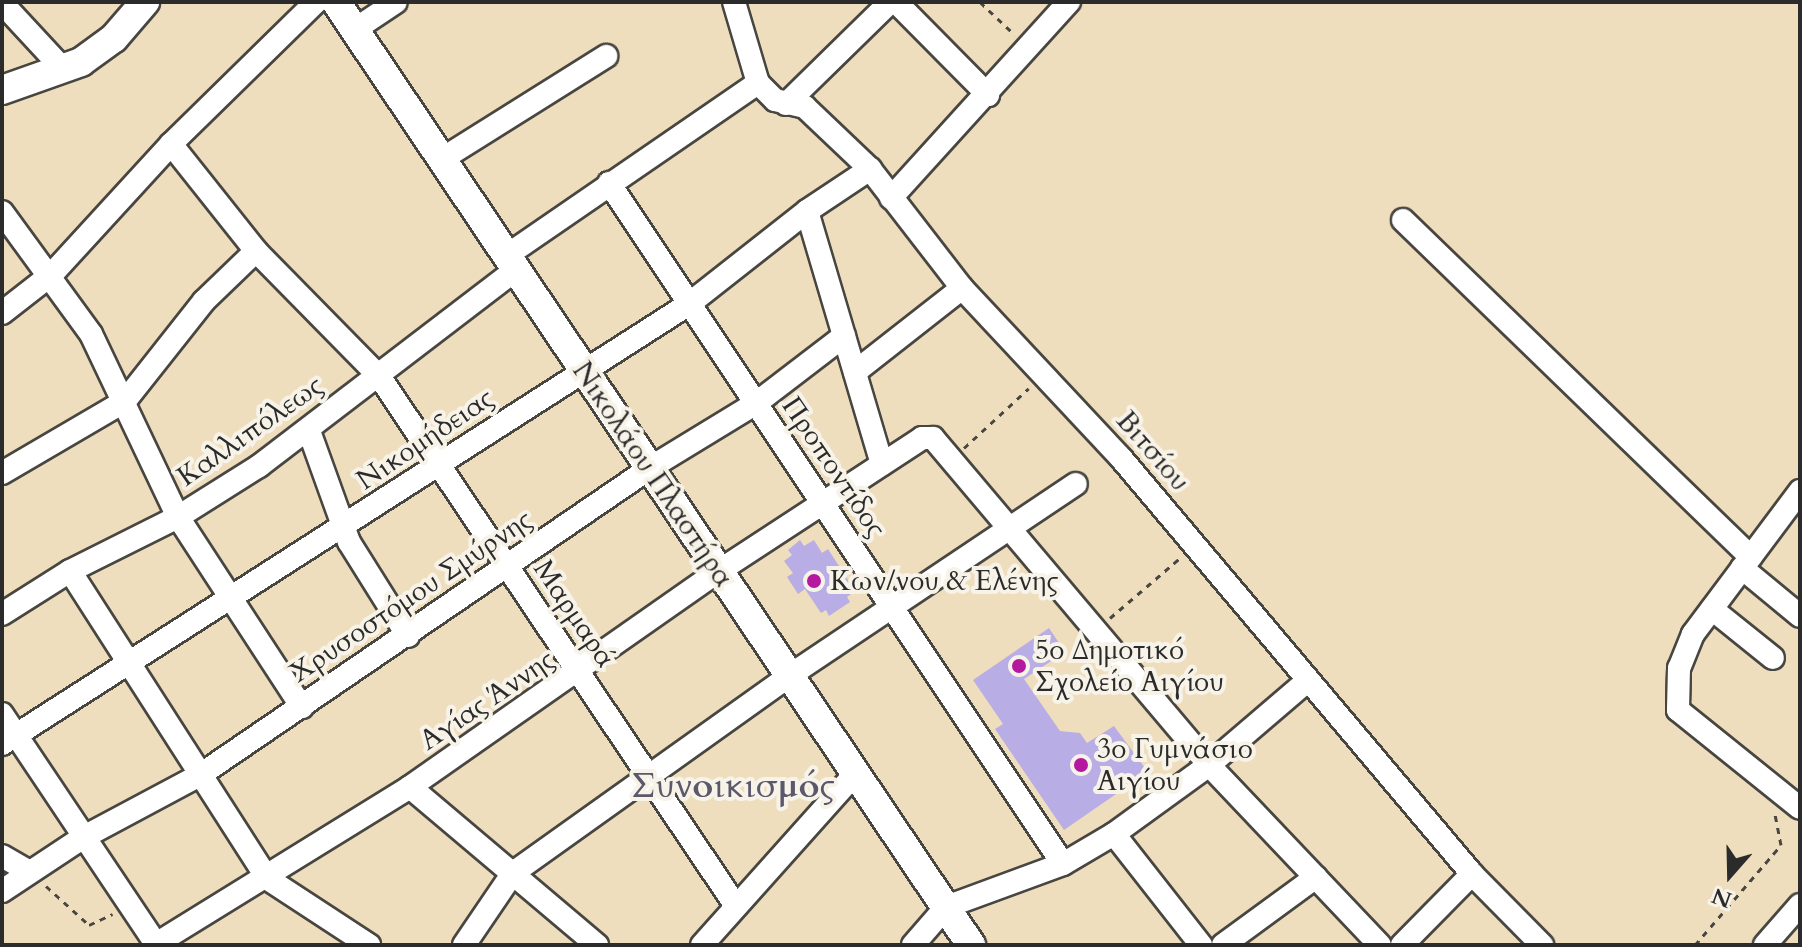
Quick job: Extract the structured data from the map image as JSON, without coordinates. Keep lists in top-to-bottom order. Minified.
{"streets":{"main road":["Νικολάου Πλαστήρα"],"street":["Καλλιπόλεως","Νικομήδειας","Βιτσίου","Προποντίδος","Χρυσοστόμου Σμύρνης","Μαρμαρά","Αγίας Άννης"]},"crossings":[["Καλλιπόλεως","Βιτσίου"],["Καλλιπόλεως","Προποντίδος"],["Καλλιπόλεως","Νικολάου Πλαστήρα"],["Καλλιπόλεως","Μαρμαρά"],["Νικομήδειας","Βιτσίου"],["Νικομήδειας","Προποντίδος"],["Νικομήδειας","Νικολάου Πλαστήρα"],["Νικομήδειας","Μαρμαρά"],["Προποντίδος","Χρυσοστόμου Σμύρνης"],["Προποντίδος","Αγίας Άννης"],["Νικολάου Πλαστήρα","Χρυσοστόμου Σμύρνης"],["Νικολάου Πλαστήρα","Αγίας Άννης"],["Χρυσοστόμου Σμύρνης","Μαρμαρά"],["Μαρμαρά","Αγίας Άννης"]],"districts":["Συνοικισμός"],"places":["Κων/νου & Ελένης","5ο Δημοτικό Σχολείο Αιγίου","3ο Γυμνάσιο Αιγίου"],"north":"bottom"}
